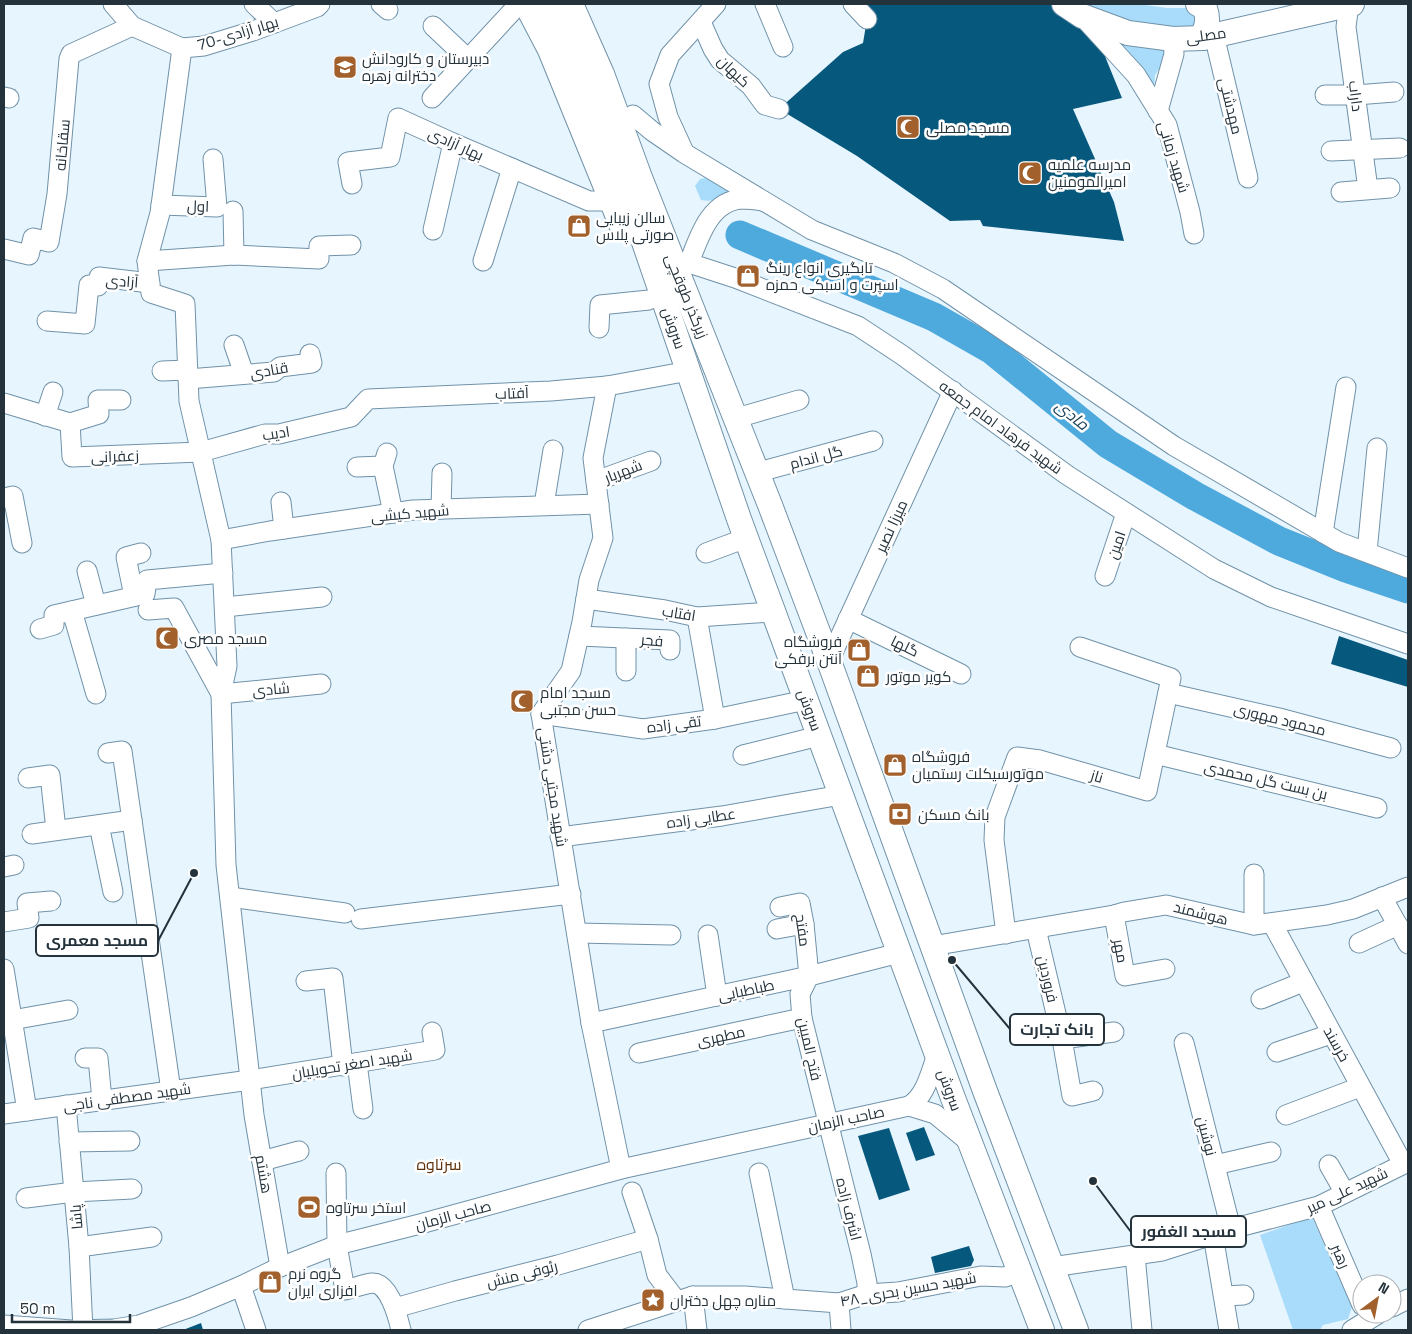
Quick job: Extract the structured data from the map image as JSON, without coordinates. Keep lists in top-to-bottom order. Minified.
{"streets":{"main road":["مصلی","زیرگذر طوقچی","سروش"],"street":["70-بهار آزادی","کیهان","داراب","مهدشتی","بهار آزادی","سقاخانه","شهید زمانی","اول","آزادی","قنادی","آفتاب","شهید فرهاد امام جمعه","ادیب","زعفرانی","گل اندام","شهریار","شهید کیشی","میرزا نصیر","امین","افتاب","فجر","گلها","شادی","محمود مهوری","تقی زاده","ناز","بن بست گل محمدی","شهید مجتبی دشتی","عطایی زاده","هوشمند","مفتح","مهر","فروردین","طباطبایی","مطهری","خرسند","فتح المبین","شهید اصغر تحویلیان","شهید مصطفی ناجی","صاحب الزمان","نوشین","هشتم","شهید علی میر","اشرف زاده","پاشا","رهبر","رئوفی منش","۴۸_شهید حسین بحری"]},"crossings":[["مصلی","داراب"],["مصلی","مهدشتی"],["مصلی","شهید زمانی"],["سروش","افتاب"],["سروش","تقی زاده"],["سروش","عطایی زاده"],["سروش","طباطبایی"],["سروش","صاحب الزمان"],["سروش","۴۸_شهید حسین بحری"],["آفتاب","ادیب"],["آفتاب","شهید مجتبی دشتی"],["شهید فرهاد امام جمعه","میرزا نصیر"],["شهید فرهاد امام جمعه","امین"],["ادیب","زعفرانی"],["شهریار","شهید مجتبی دشتی"],["شهید کیشی","شهید مجتبی دشتی"],["میرزا نصیر","گلها"],["افتاب","شهید مجتبی دشتی"],["فجر","شهید مجتبی دشتی"],["شادی","هشتم"],["محمود مهوری","ناز"],["تقی زاده","شهید مجتبی دشتی"],["ناز","بن بست گل محمدی"],["ناز","هوشمند"],["شهید مجتبی دشتی","عطایی زاده"],["شهید مجتبی دشتی","طباطبایی"],["شهید مجتبی دشتی","صاحب الزمان"],["هوشمند","مهر"],["هوشمند","فروردین"],["هوشمند","خرسند"],["مفتح","طباطبایی"],["مفتح","فتح المبین"],["طباطبایی","فتح المبین"],["مطهری","فتح المبین"],["خرسند","شهید علی میر"],["فتح المبین","صاحب الزمان"],["فتح المبین","اشرف زاده"],["شهید اصغر تحویلیان","شهید مصطفی ناجی"],["شهید اصغر تحویلیان","هشتم"],["شهید مصطفی ناجی","هشتم"],["شهید مصطفی ناجی","پاشا"],["صاحب الزمان","هشتم"],["صاحب الزمان","اشرف زاده"],["صاحب الزمان","پاشا"],["نوشین","شهید علی میر"],["شهید علی میر","رهبر"],["اشرف زاده","۴۸_شهید حسین بحری"]],"districts":["سرتاوه"],"water":["مادی"],"places":{"school or university":["دبیرستان و کارودانش دخترانه زهره"],"mosque":["مسجد مصلی","مدرسه علمیه امیرالمومنین","مسجد مصری","مسجد امام حسن مجتبی"],"shop":["سالن زیبایی صورتی پلاس","تابگیری انواع رینگ اسپرت و اسبکی حمزه","فروشگاه آنتن برفکی","کویر موتور","فروشگاه موتورسیکلت رستمیان","گروه نرم افزاری ایران"],"bank":["بانک مسکن"],"other":["مسجد معمری","بانک تجارت","مسجد الغفور"],"sports":["استخر سرتاوه"],"place":["مناره چهل دختران"]},"scale_bar":"50 m","north":"top right"}
